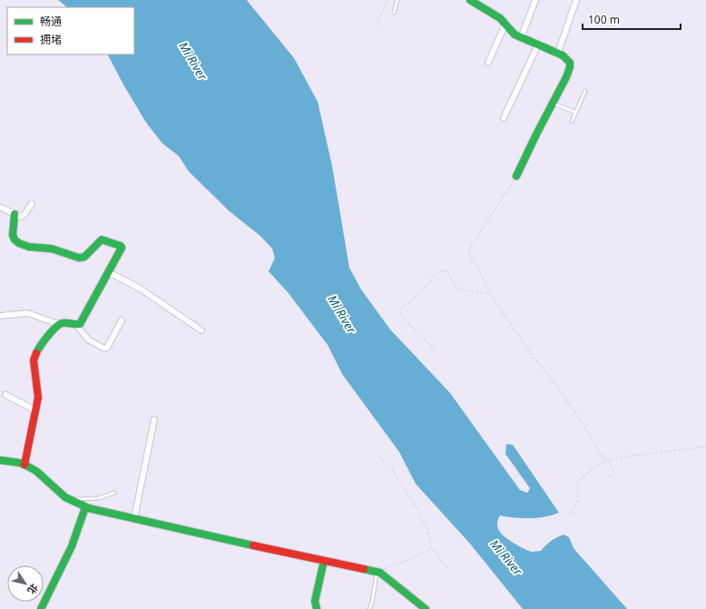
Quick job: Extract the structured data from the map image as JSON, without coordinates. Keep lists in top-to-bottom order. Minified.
{"water":["Mi River"],"legend":["畅通","拥堵"],"scale_bar":"100 m","north":"bottom right"}
